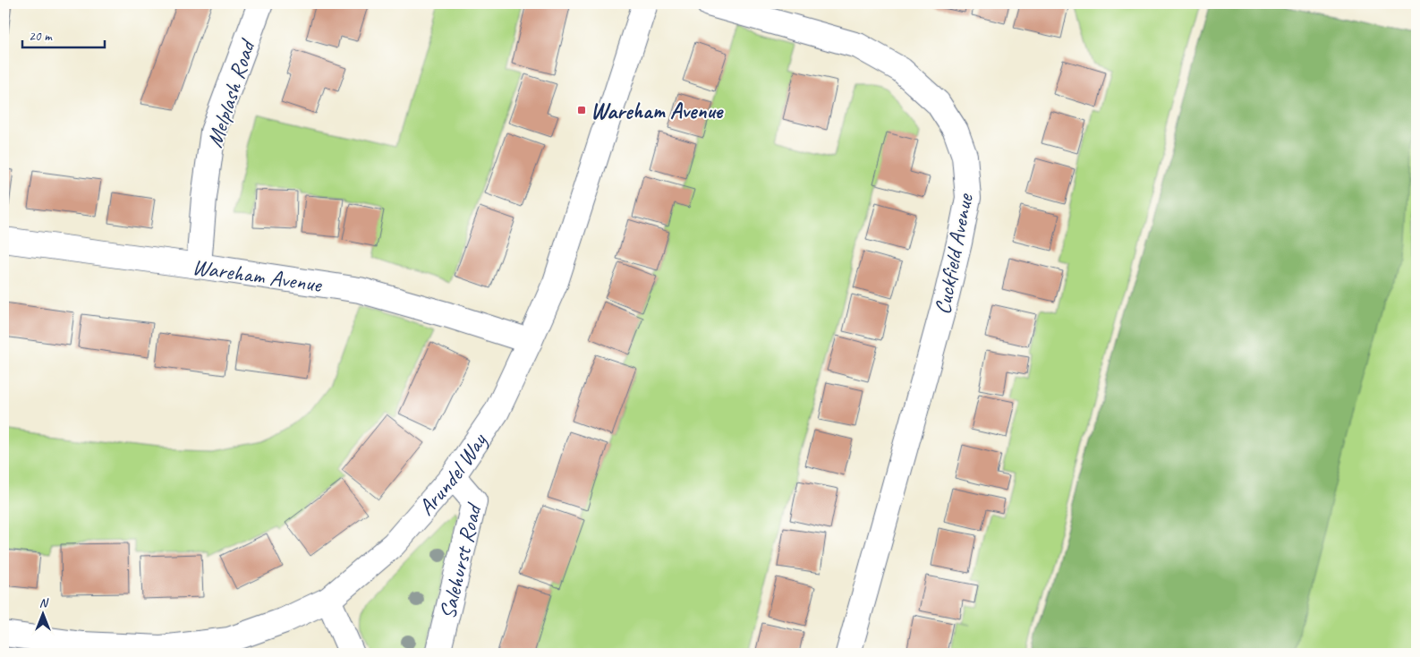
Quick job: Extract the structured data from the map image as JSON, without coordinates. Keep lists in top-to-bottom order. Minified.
{"streets":{"street":["Melplash Road","Cuckfield Avenue","Wareham Avenue","Arundel Way","Salehurst Road"]},"crossings":[["Melplash Road","Wareham Avenue"],["Wareham Avenue","Arundel Way"],["Arundel Way","Salehurst Road"]],"places":{"transit":["Wareham Avenue"]},"scale_bar":"20 m","north":"top"}
